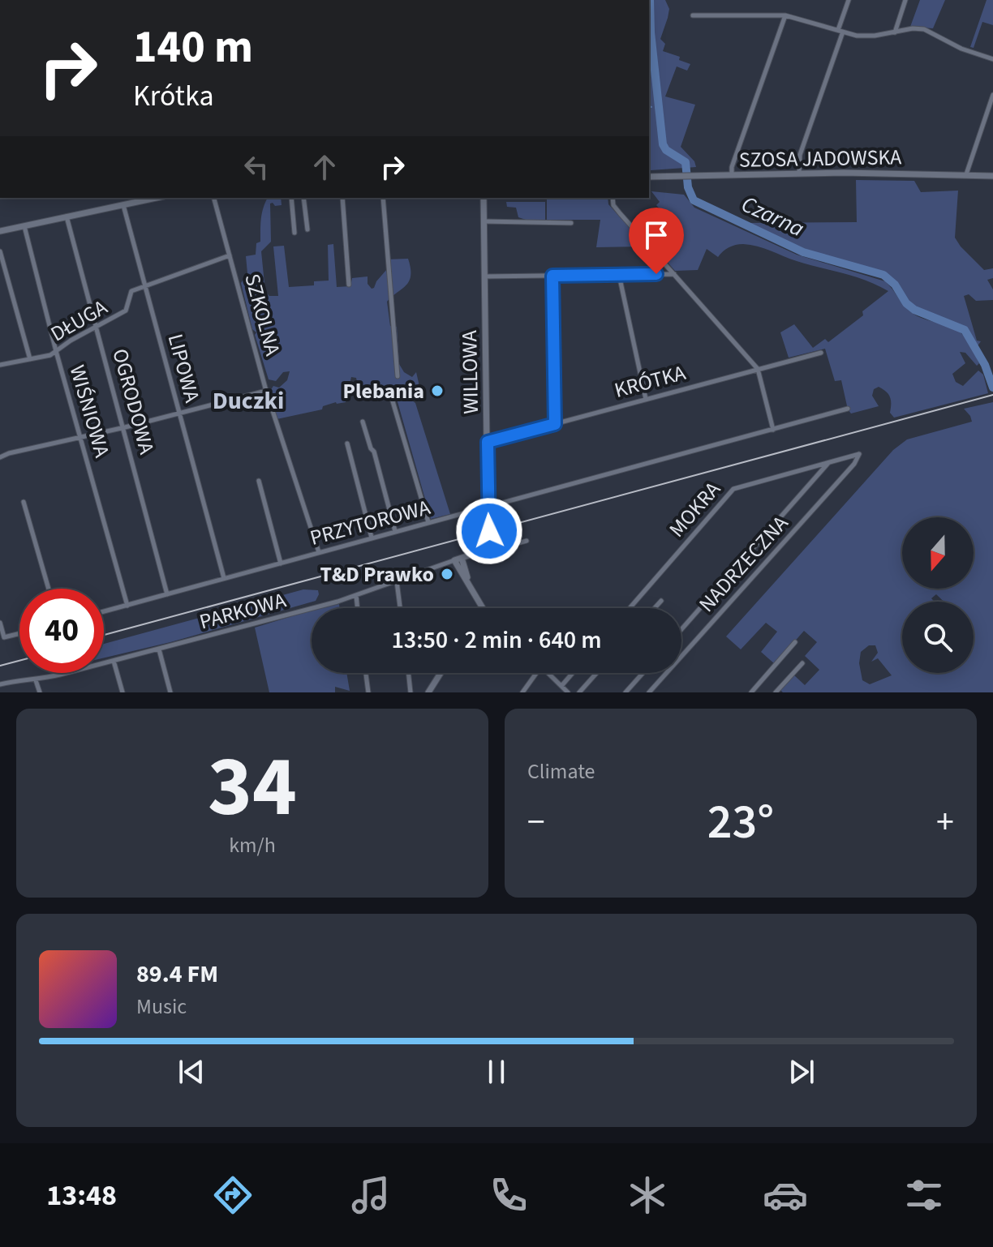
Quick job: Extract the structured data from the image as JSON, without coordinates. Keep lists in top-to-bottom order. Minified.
{"streets":{"street":["SZOSA JADOWSKA","SZKOLNA","DŁUGA","LIPOWA","WILLOWA","KRÓTKA","OGRODOWA","WIŚNIOWA","MOKRA","PRZYTOROWA","NADRZECZNA","PARKOWA"]},"crossings":[["SZKOLNA","PRZYTOROWA"],["DŁUGA","LIPOWA"],["DŁUGA","OGRODOWA"],["DŁUGA","WIŚNIOWA"],["LIPOWA","PRZYTOROWA"],["WILLOWA","KRÓTKA"],["WILLOWA","PRZYTOROWA"],["OGRODOWA","PRZYTOROWA"],["WIŚNIOWA","PRZYTOROWA"],["MOKRA","NADRZECZNA"]],"districts":["Duczki"],"water":["Czarna"],"places":["Plebania","T&D Prawko"],"north":"bottom","page":{"turn":["140 m","Krótka"],"limit":"40","trip":"13:50 · 2 min · 640 m","tile":[["34","km/h"],"Climate"],"heat":["−","23°","+"],"song":["89.4 FM","Music"],"tabs":"13:48"}}
